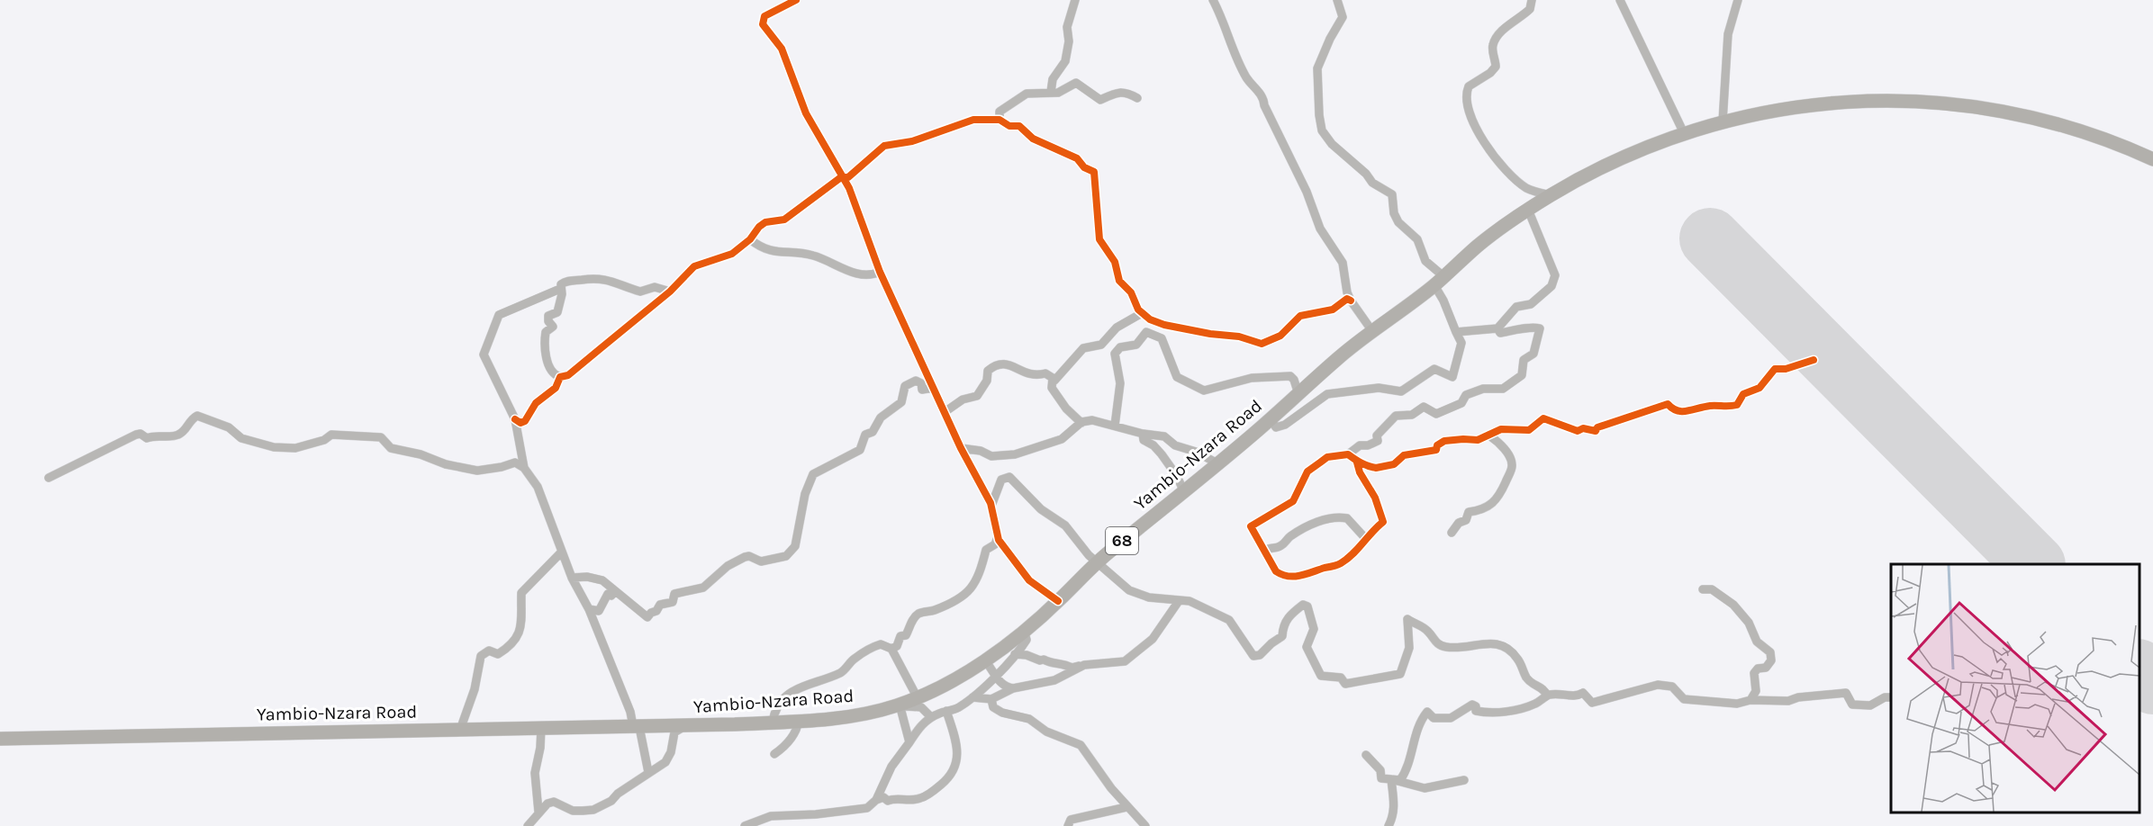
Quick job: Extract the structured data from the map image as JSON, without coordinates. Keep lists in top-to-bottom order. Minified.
{"streets":{"main road":["Yambio-Nzara Road","68"]}}
